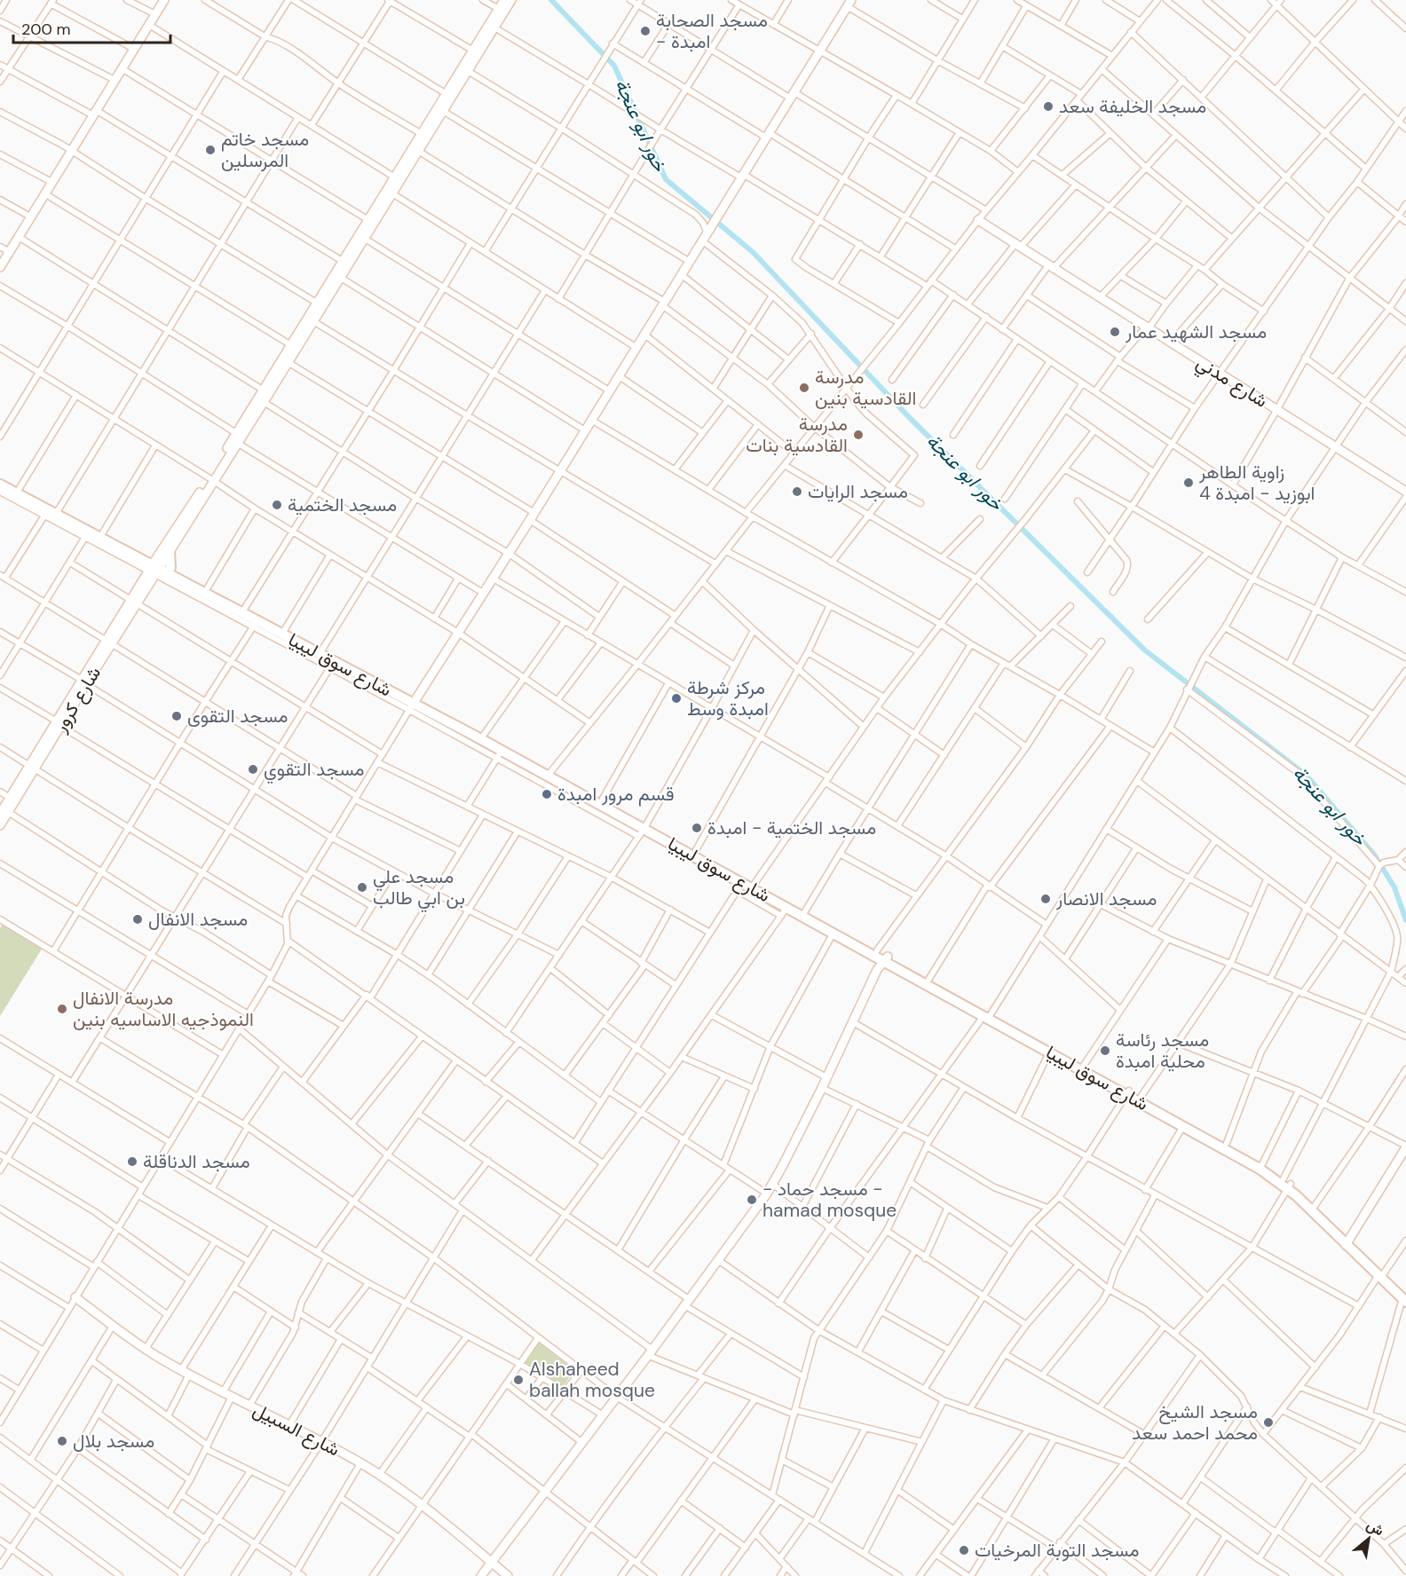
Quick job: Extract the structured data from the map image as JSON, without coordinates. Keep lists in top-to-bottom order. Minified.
{"streets":{"main road":["شارع سوق ليبيا"],"street":["شارع مدني","شارع كرور","شارع السبيل"]},"crossings":[["شارع سوق ليبيا","شارع كرور"]],"water":["خور ابو عنجة"],"places":["مسجد الصحابة - امبدة","مسجد الخليفة سعد","مسجد خاتم المرسلين","مسجد الشهيد عمار","مدرسة القادسية بنين","مدرسة القادسية بنات","زاوية الطاهر ابوزيد - امبدة 4","مسجد الرايات","مسجد الختمية","مركز شرطة امبدة وسط","مسجد التقوى","مسجد التقوي","قسم مرور امبدة","مسجد الختمية - امبدة","مسجد علي بن ابي طالب","مسجد الانصار","مسجد الانفال","مدرسة الانفال النموذجيه الاساسيه بنين","مسجد رئاسة محلية امبدة","مسجد الدناقلة","- مسجد حماد - hamad mosque","Alshaheed ballah mosque","مسجد الشيخ محمد احمد سعد","مسجد بلال","مسجد التوبة المرخيات"],"scale_bar":"200 m","north":"top right"}
